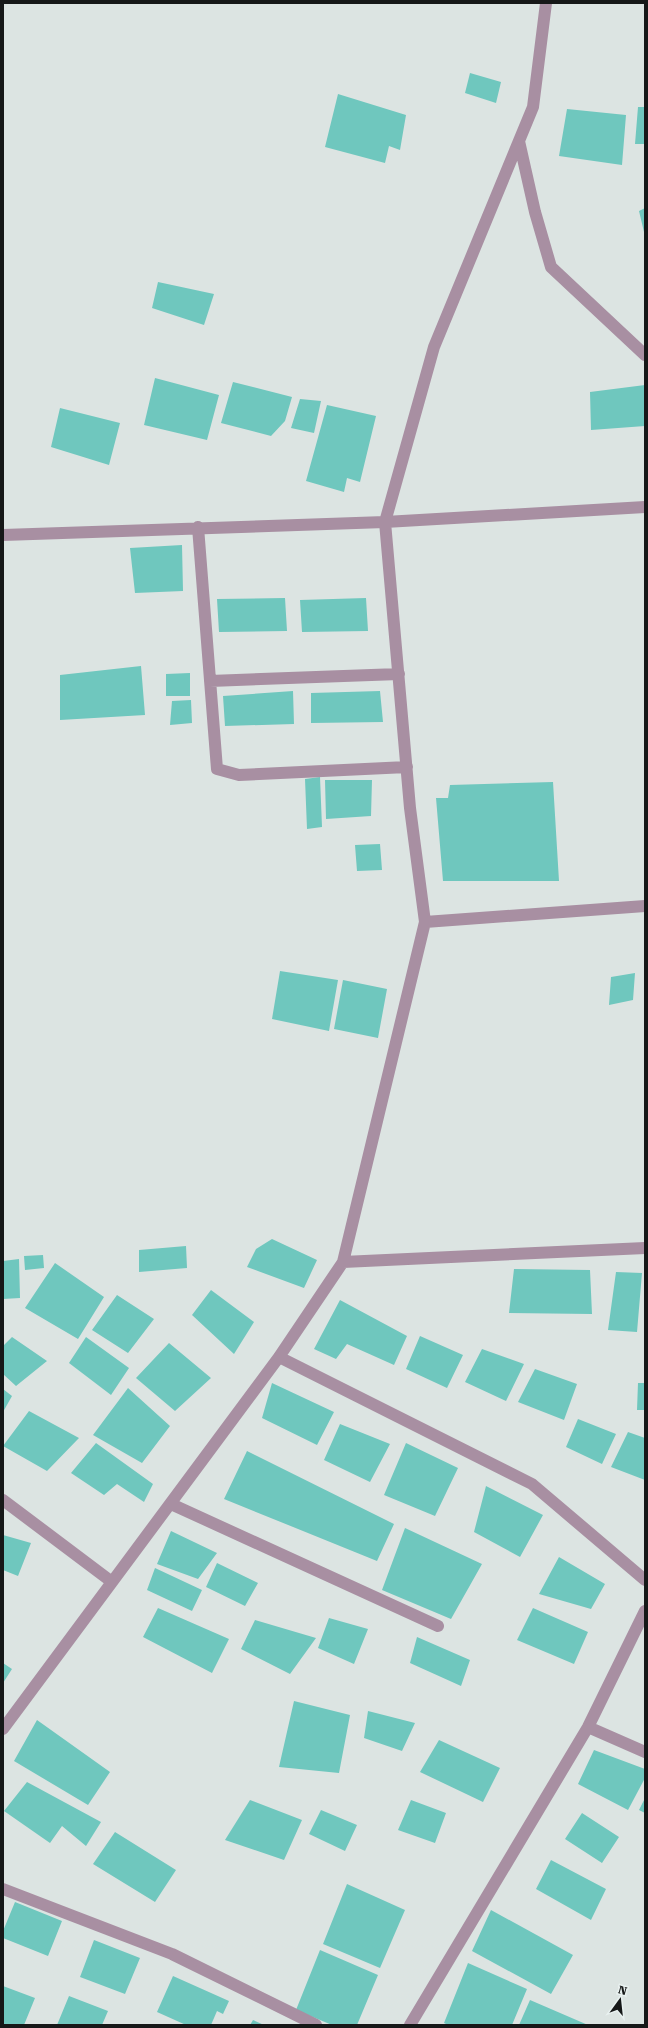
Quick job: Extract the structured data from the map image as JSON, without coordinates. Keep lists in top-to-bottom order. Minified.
{"north":"top"}
